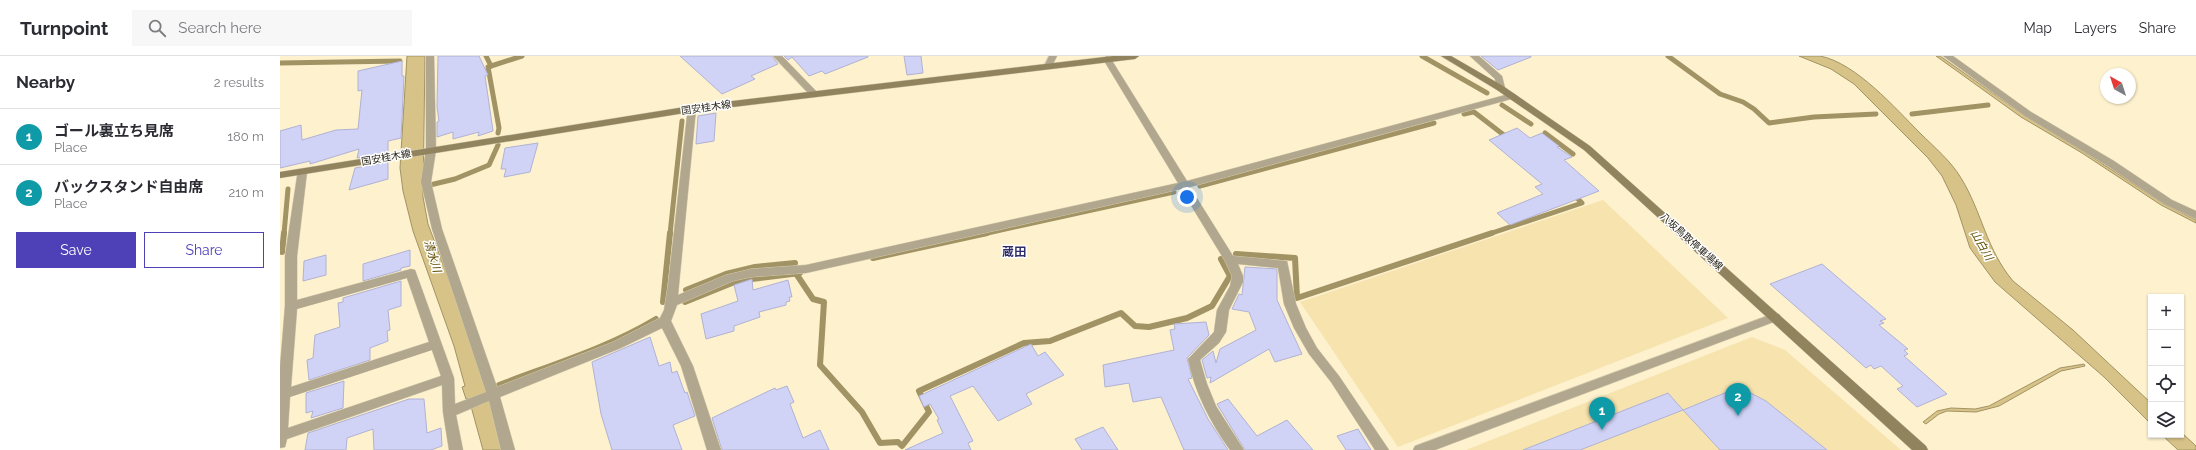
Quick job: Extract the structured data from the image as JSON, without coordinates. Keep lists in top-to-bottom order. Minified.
{"streets":{"main road":["国安桂木線","八坂鳥取停車場線"]},"districts":["蔵田"],"water":["山白川","清水川"],"north":"top left","page":{"header":"Turnpoint","search":"Search here","nav":["Map","Layers","Share"],"heading":["Nearby","2 results"],"list":[{"mark":"1","name":"ゴール裏立ち見席","note":"Place","value":"180 m"},{"mark":"2","name":"バックスタンド自由席","note":"Place","value":"210 m"}],"buttons":["Save","Share"],"map_buttons":["+","−"],"pins":["2","1"]}}
